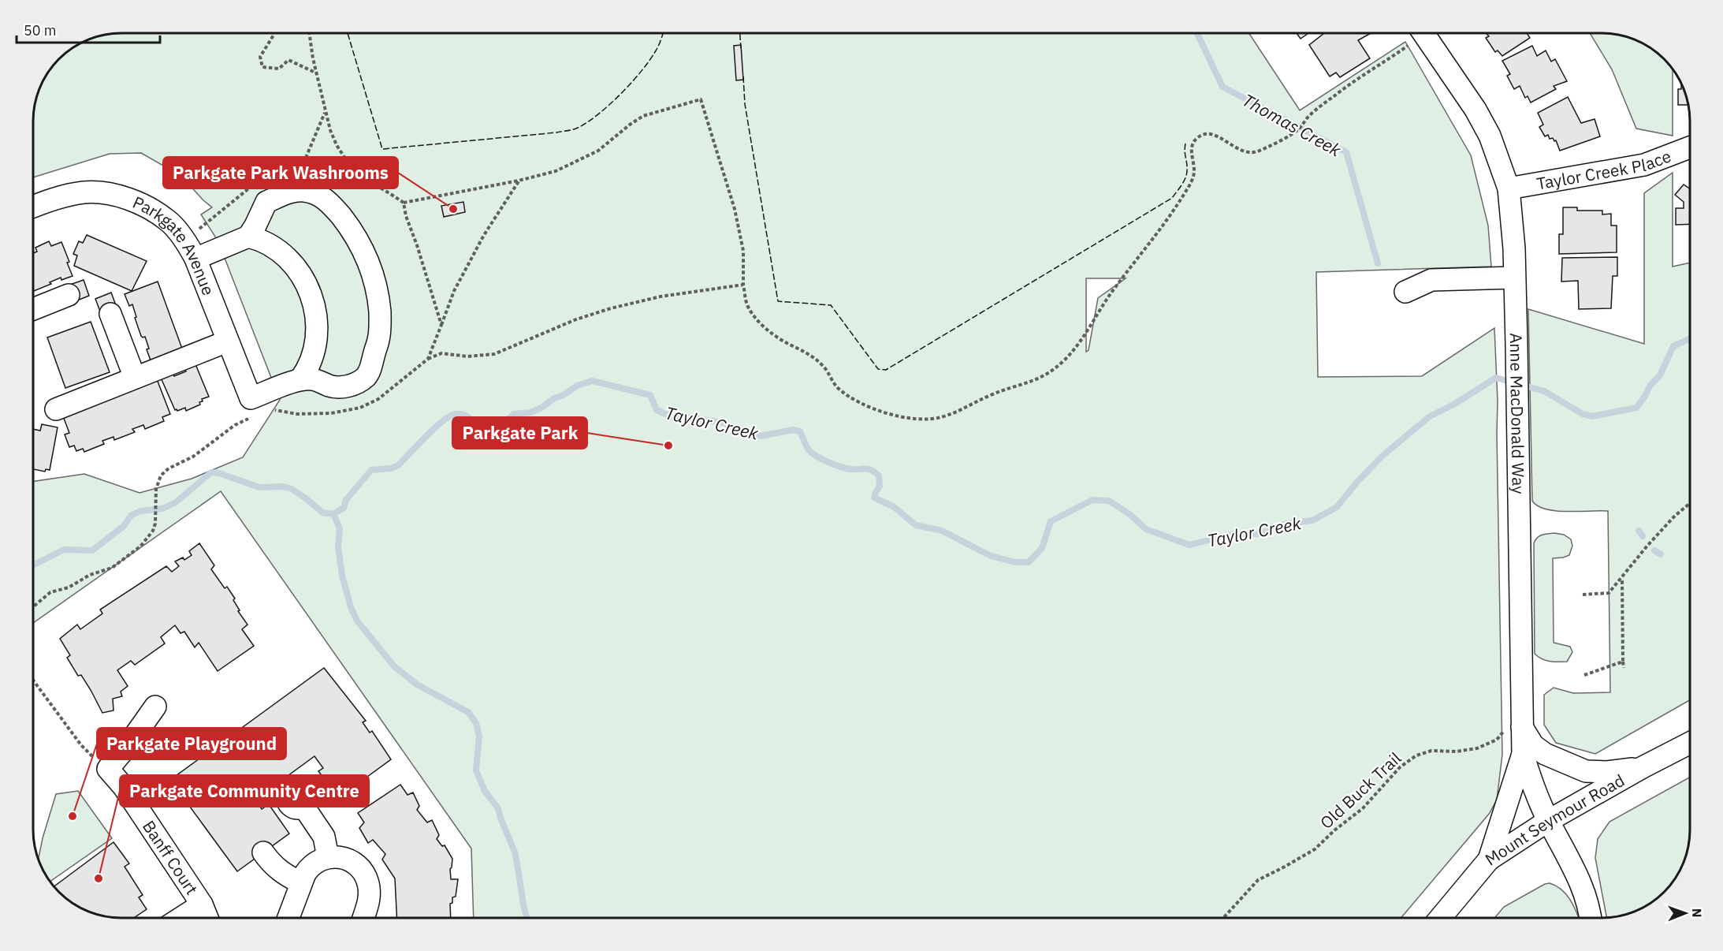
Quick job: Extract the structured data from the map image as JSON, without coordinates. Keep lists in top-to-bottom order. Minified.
{"streets":{"street":["Taylor Creek Place","Parkgate Avenue","Anne MacDonald Way","Mount Seymour Road","Banff Court"],"path":["Old Buck Trail"]},"crossings":[["Taylor Creek Place","Anne MacDonald Way"],["Anne MacDonald Way","Old Buck Trail"],["Anne MacDonald Way","Mount Seymour Road"]],"water":["Thomas Creek","Taylor Creek"],"places":["Parkgate Park Washrooms","Parkgate Park","Parkgate Playground","Parkgate Community Centre"],"scale_bar":"50 m","north":"right"}
